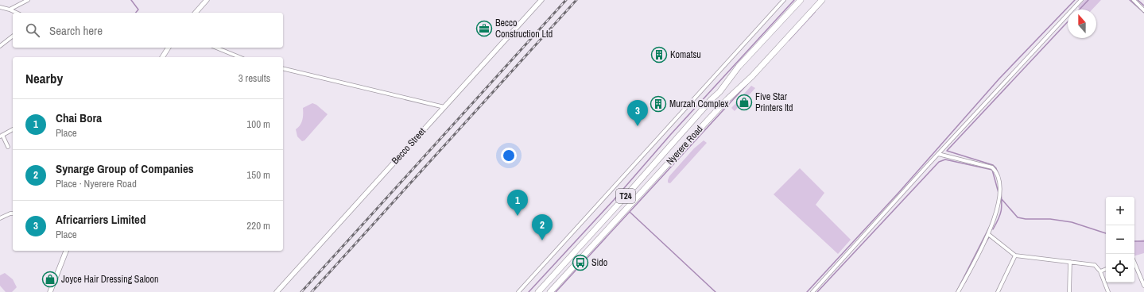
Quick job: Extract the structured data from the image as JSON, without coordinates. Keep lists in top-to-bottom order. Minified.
{"streets":{"highway":["Nyerere Road","T24"],"street":["Becco Street"]},"places":{"office":["Becco Construction Ltd"],"building":["Komatsu","Murzah Complex"],"shop":["Five Star Printers ltd","Joyce Hair Dressing Saloon"],"bus stop":["Sido"]},"north":"top","page":{"search":"Search here","heading":["Nearby","3 results"],"list":[{"mark":"1","name":"Chai Bora","note":"Place","value":"100 m"},{"mark":"2","name":"Synarge Group of Companies","note":"Place · Nyerere Road","value":"150 m"},{"mark":"3","name":"Africarriers Limited","note":"Place","value":"220 m"}],"pins":["3","1","2"],"map_buttons":["+","−"]}}
